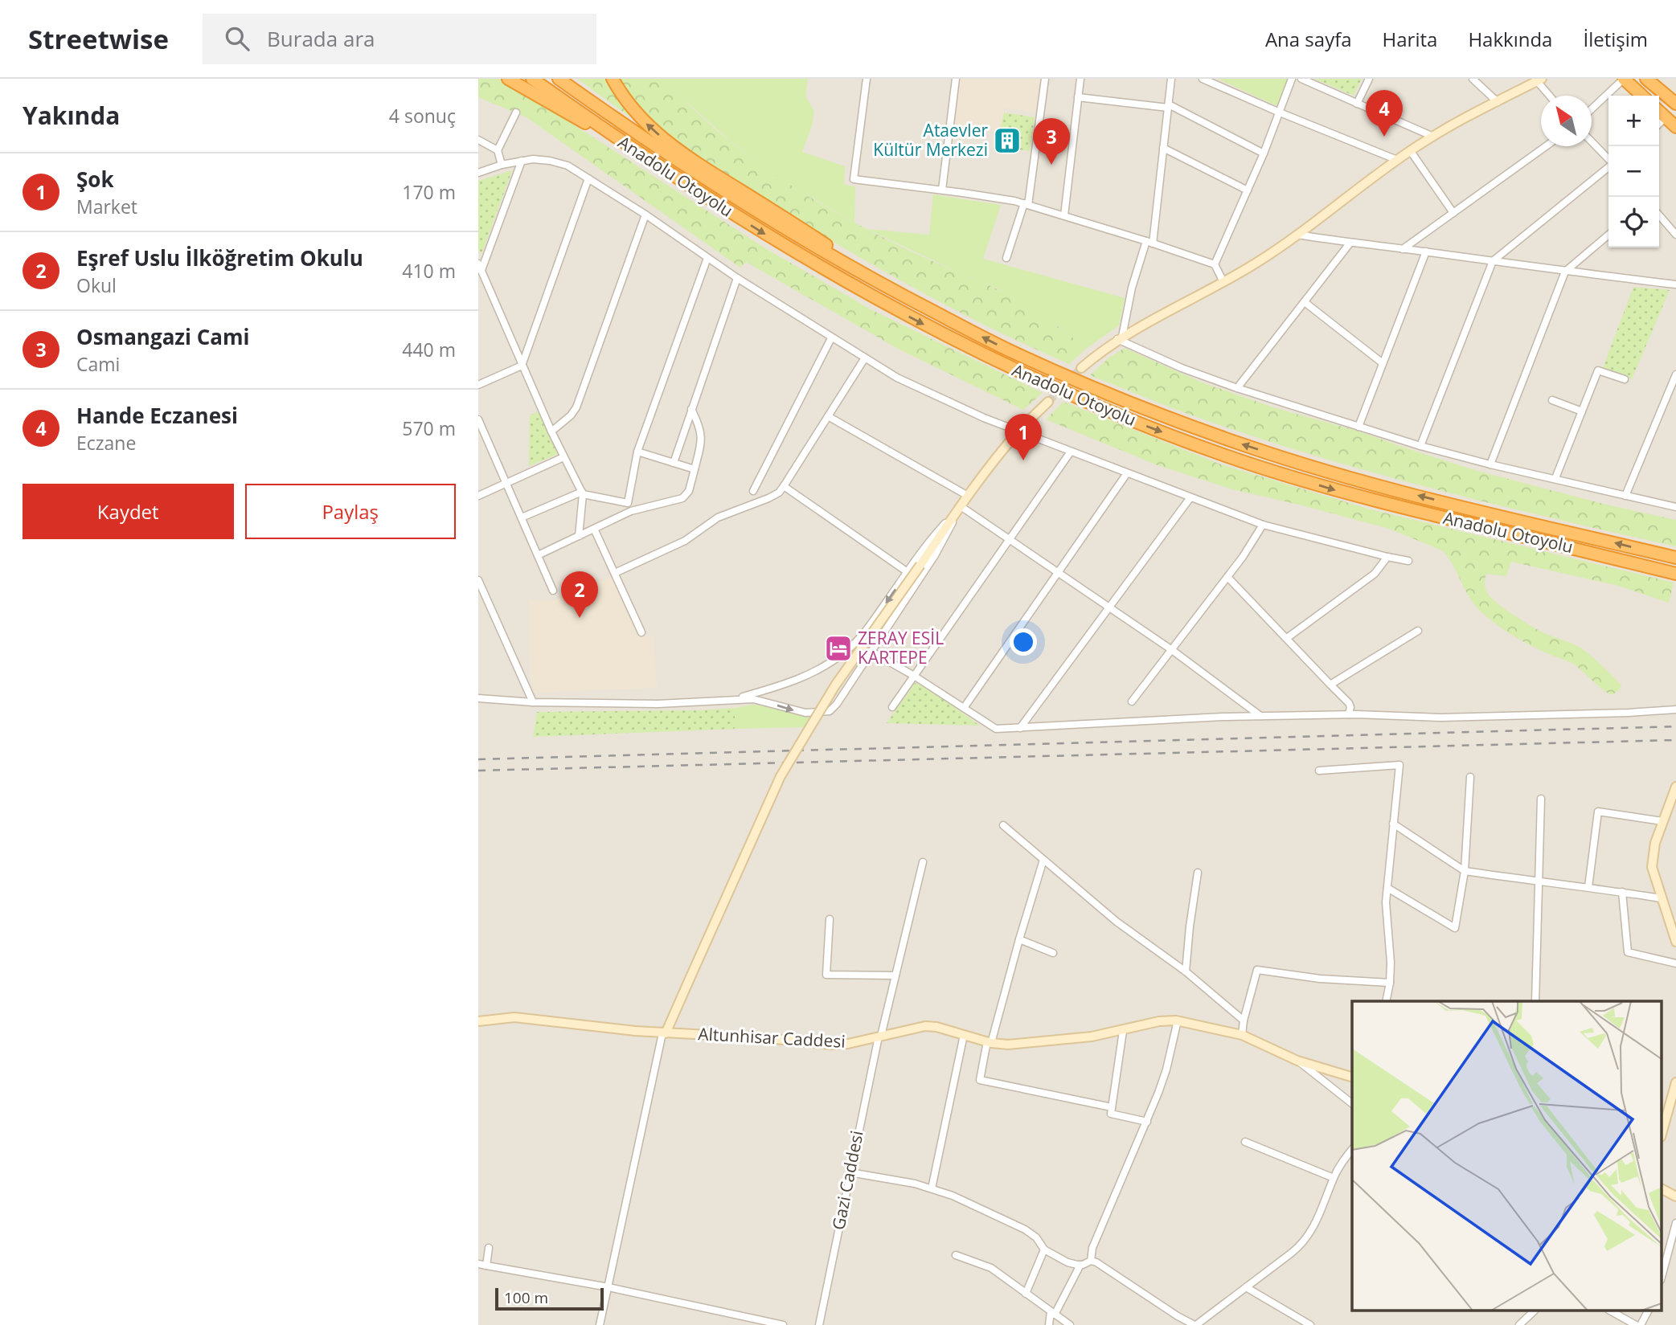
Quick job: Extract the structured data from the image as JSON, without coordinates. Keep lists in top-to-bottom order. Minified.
{"streets":{"highway":["Anadolu Otoyolu"],"street":["Altunhisar Caddesi","Gazi Caddesi"]},"crossings":[["Altunhisar Caddesi","Gazi Caddesi"]],"places":{"building":["Ataevler Kültür Merkezi"],"hotel":["ZERAY ESİL KARTEPE"]},"scale_bar":"100 m","north":"top left","page":{"header":"Streetwise","search":"Burada ara","nav":["Ana sayfa","Harita","Hakkında","İletişim"],"heading":["Yakında","4 sonuç"],"pins":["4","3","1","2"],"map_buttons":["+","−"],"list":[{"mark":"1","name":"Şok","note":"Market","value":"170 m"},{"mark":"2","name":"Eşref Uslu İlköğretim Okulu","note":"Okul","value":"410 m"},{"mark":"3","name":"Osmangazi Cami","note":"Cami","value":"440 m"},{"mark":"4","name":"Hande Eczanesi","note":"Eczane","value":"570 m"}],"buttons":["Kaydet","Paylaş"],"scale":"100 m"}}
